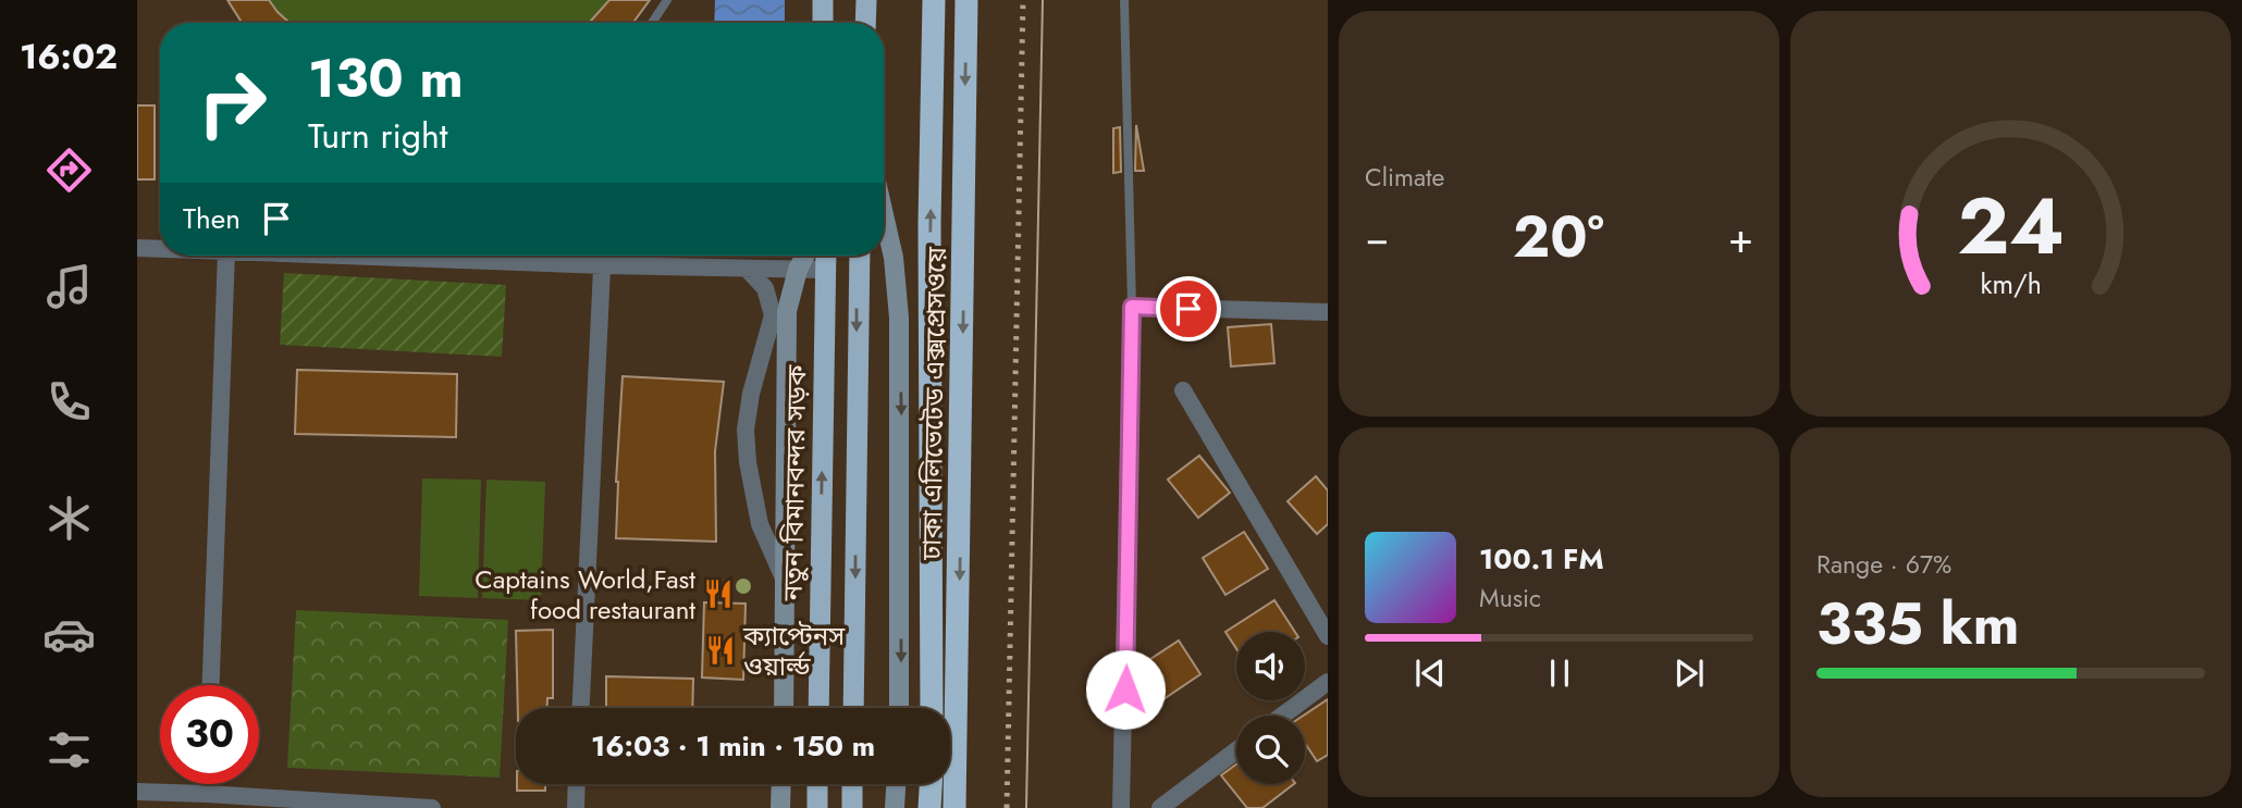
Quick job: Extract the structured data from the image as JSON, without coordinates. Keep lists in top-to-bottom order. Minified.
{"streets":{"highway":["ঢাকা এলিভেটেড এক্সপ্রেসওয়ে","নতুন বিমানবন্দর সড়ক"]},"places":{"restaurant":["Captains World,Fast food restaurant","ক্যাপ্টেনস ওয়ার্ল্ড"]},"page":{"tabs":"16:02","tile":["Climate",["Range · 67%","335 km"]],"turn":["130 m","Turn right"],"then":"Then","heat":["−","20°","+"],"song":["100.1 FM","Music"],"limit":"30","trip":"16:03 · 1 min · 150 m","gauge":["24","km/h"]}}
